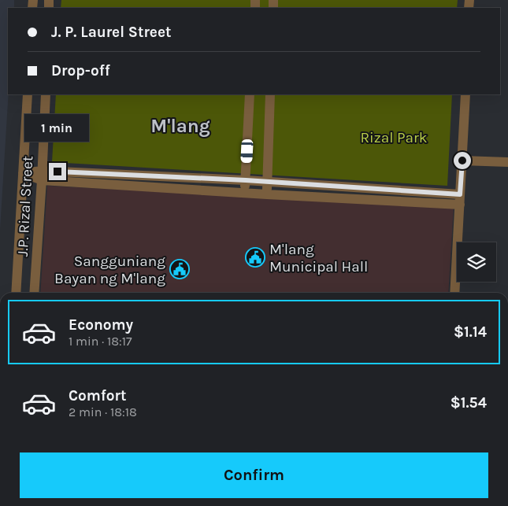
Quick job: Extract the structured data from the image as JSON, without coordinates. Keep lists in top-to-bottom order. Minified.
{"streets":{"street":["J.P. Rizal Street"]},"districts":["M'lang"],"parks":["Rizal Park"],"places":{"public building":["M'lang Municipal Hall","Sangguniang Bayan ng M'lang"]},"page":{"banner":["J. P. Laurel Street","Drop-off"],"bubble":"1 min","list":[{"name":"Economy","note":"1 min · 18:17","value":"$1.14"},{"name":"Comfort","note":"2 min · 18:18","value":"$1.54"}],"buttons":"Confirm"}}
